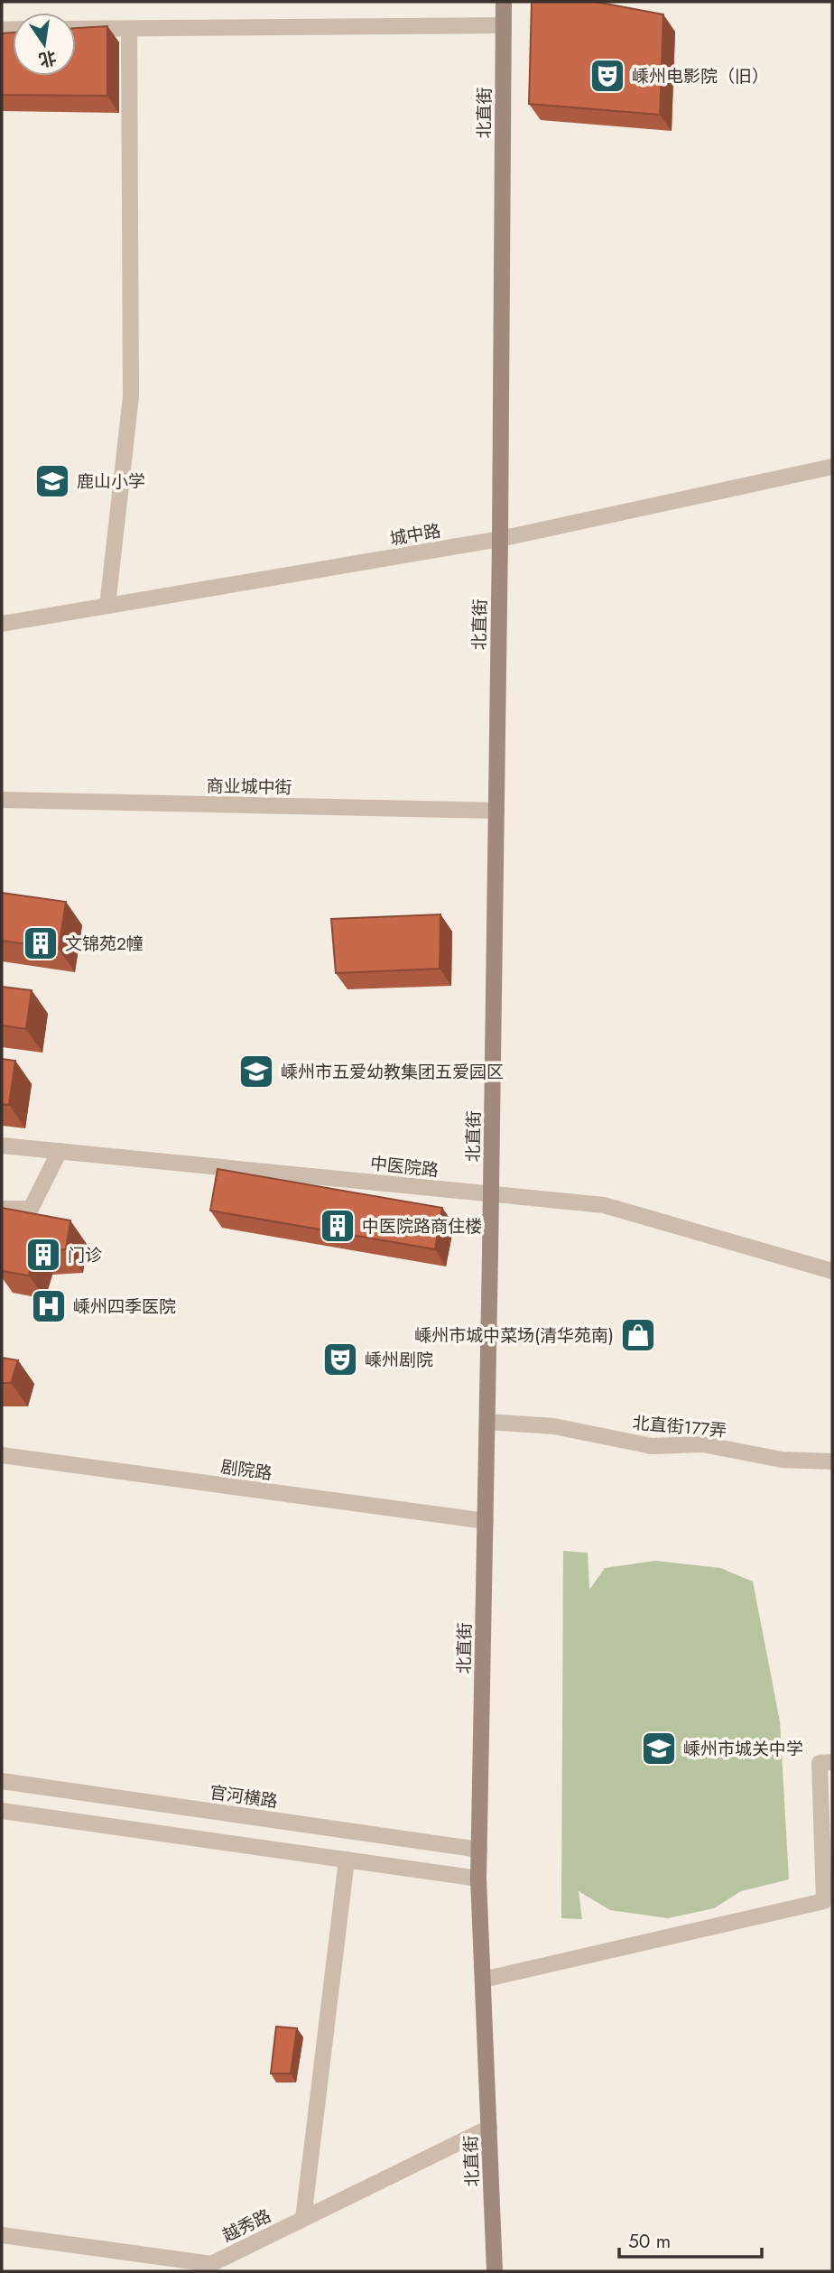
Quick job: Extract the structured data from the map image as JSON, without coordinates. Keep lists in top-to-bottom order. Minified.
{"streets":{"main road":["北直街"],"street":["城中路","商业城中街","中医院路","北直街177弄","剧院路","官河横路","越秀路"]},"crossings":[["北直街","城中路"],["北直街","商业城中街"],["北直街","中医院路"],["北直街","北直街177弄"],["北直街","剧院路"],["北直街","官河横路"],["北直街","越秀路"]],"places":{"theatre":["嵊州电影院（旧）","嵊州剧院"],"school or university":["鹿山小学","嵊州市五爱幼教集团五爱园区","嵊州市城关中学"],"building":["文锦苑2幢","中医院路商住楼","门诊"],"hospital":["嵊州四季医院"],"shop":["嵊州市城中菜场(清华苑南)"]},"scale_bar":"50 m","north":"bottom"}
